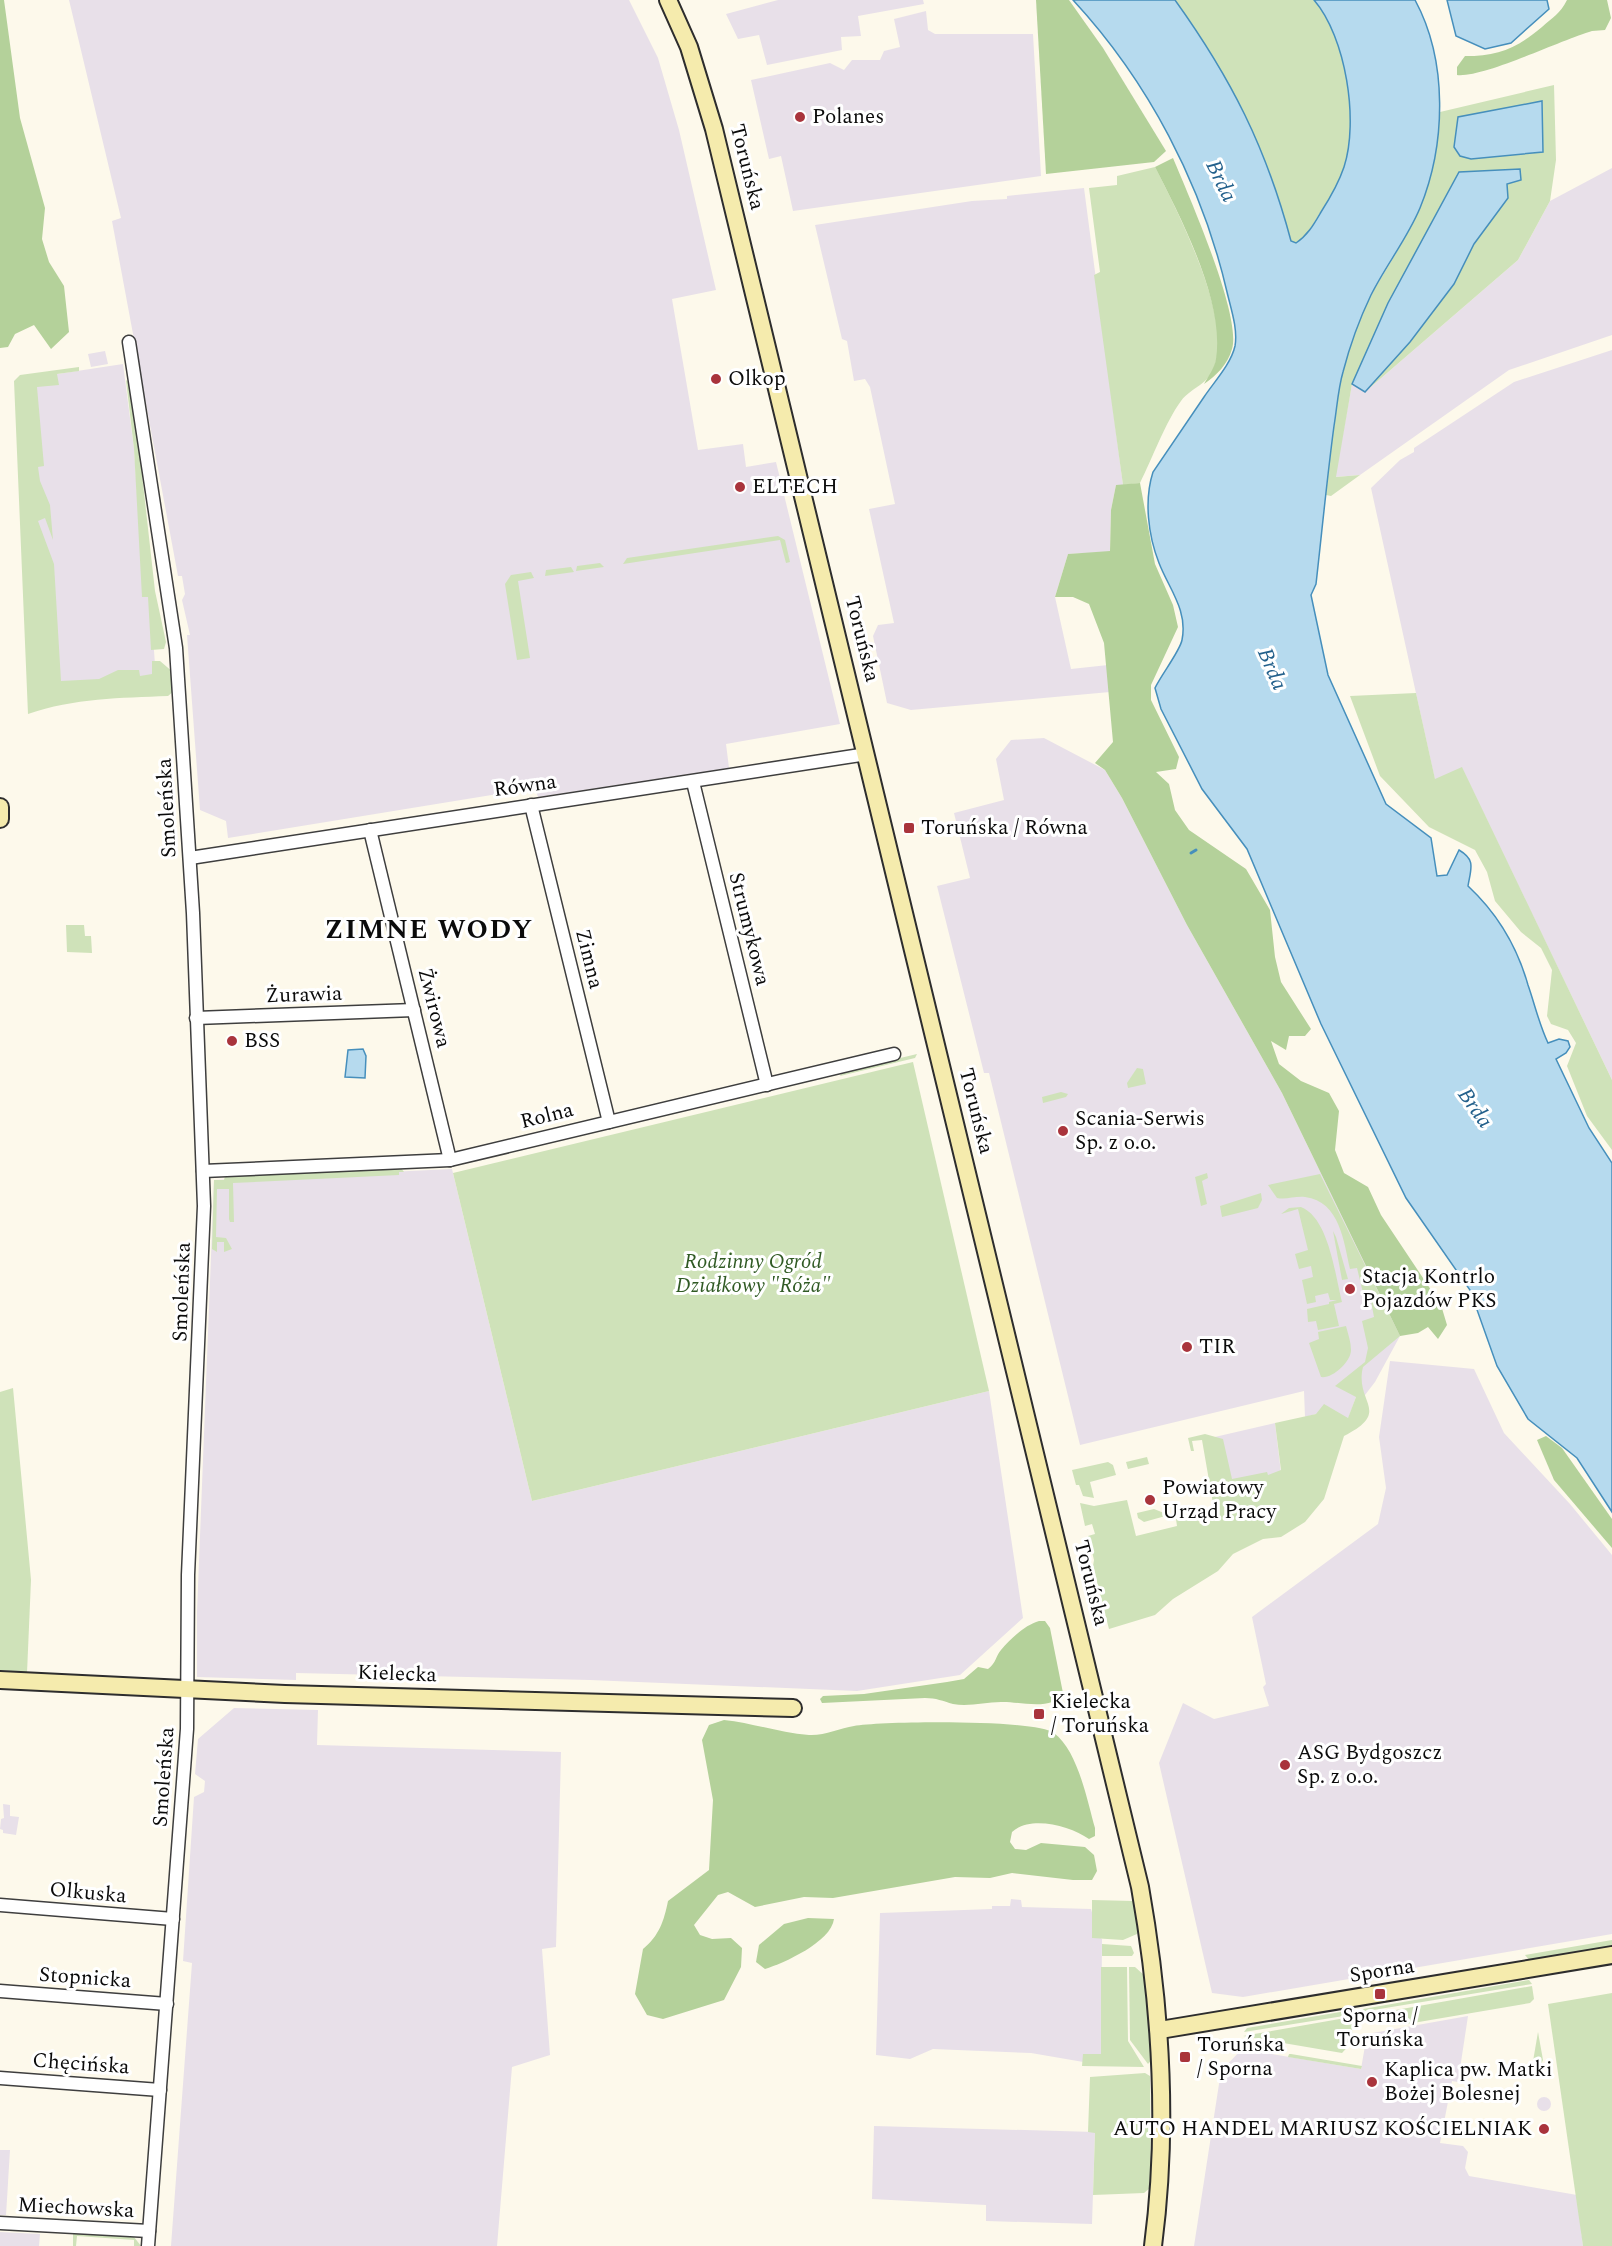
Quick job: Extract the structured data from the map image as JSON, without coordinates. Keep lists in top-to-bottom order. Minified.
{"streets":{"street":["Toruńska","Równa","Smoleńska","Strumykowa","Zimna","Żurawia","Żwirowa","Rolna","Kielecka","Olkuska","Sporna","Stopnicka","Chęcińska","Miechowska"]},"crossings":[["Toruńska","Równa"],["Toruńska","Sporna"],["Równa","Smoleńska"],["Równa","Strumykowa"],["Równa","Zimna"],["Równa","Żwirowa"],["Smoleńska","Żurawia"],["Smoleńska","Rolna"],["Smoleńska","Kielecka"],["Smoleńska","Olkuska"],["Smoleńska","Stopnicka"],["Smoleńska","Chęcińska"],["Smoleńska","Miechowska"],["Strumykowa","Rolna"],["Zimna","Rolna"],["Żurawia","Żwirowa"],["Żwirowa","Rolna"]],"districts":["ZIMNE WODY"],"water":["Brda"],"parks":["Rodzinny Ogród Działkowy \"Róża\""],"places":{"other":["Polanes","Olkop","ELTECH","BSS","Scania-Serwis Sp. z o.o.","Stacja Kontrlo Pojazdów PKS","TIR","Powiatowy Urząd Pracy","ASG Bydgoszcz Sp. z o.o.","Kaplica pw. Matki Bożej Bolesnej","AUTO HANDEL MARIUSZ KOŚCIELNIAK"],"transit":["Toruńska / Równa","Kielecka / Toruńska","Sporna / Toruńska","Toruńska / Sporna"]}}
